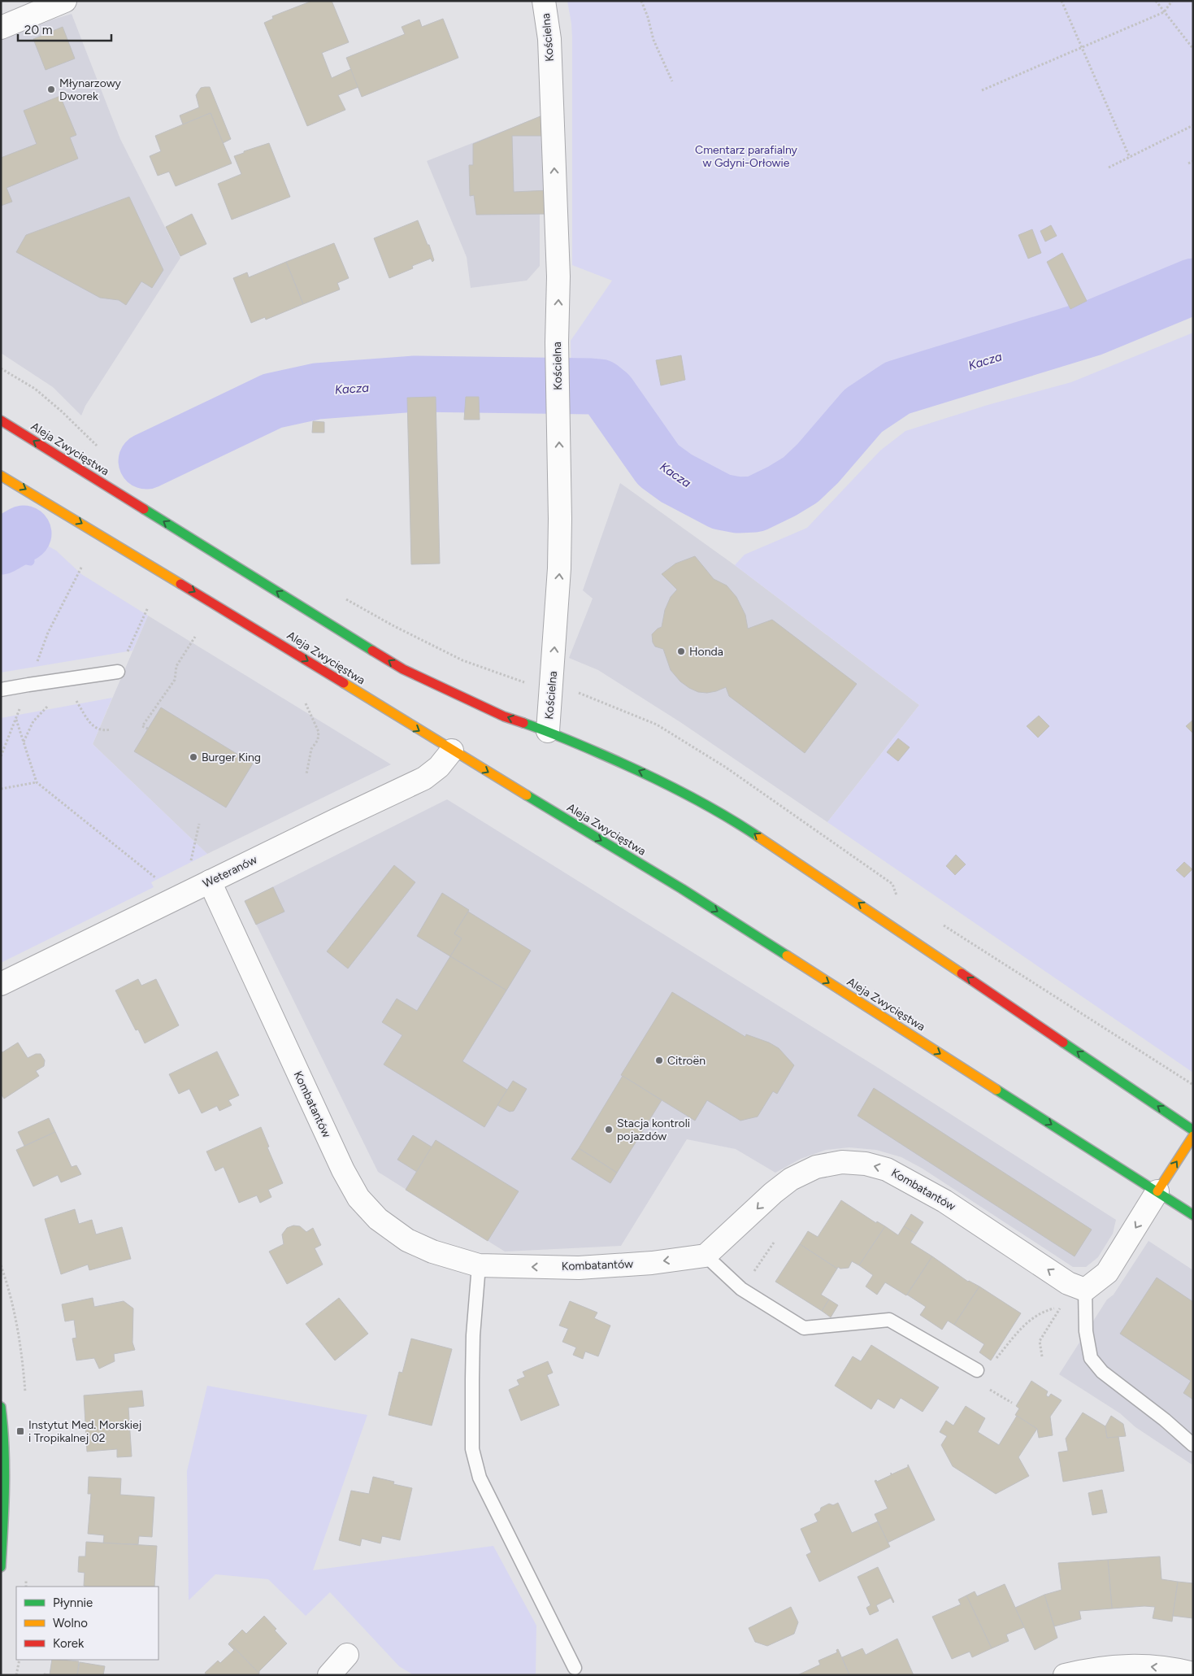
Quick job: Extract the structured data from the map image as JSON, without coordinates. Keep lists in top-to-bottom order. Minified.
{"streets":{"main road":["Aleja Zwycięstwa"],"street":["Kościelna","Weteranów","Kombatantów"]},"crossings":[["Kościelna","Aleja Zwycięstwa"],["Aleja Zwycięstwa","Weteranów"],["Weteranów","Kombatantów"]],"one_way":["Kościelna","Kombatantów"],"water":["Kacza"],"parks":["Cmentarz parafialny w Gdyni-Orłowie"],"places":{"other":["Młynarzowy Dworek","Honda","Burger King","Citroën","Stacja kontroli pojazdów"],"transit":["Instytut Med. Morskiej i Tropikalnej 02"]},"legend":["Płynnie","Wolno","Korek"],"scale_bar":"20 m"}
